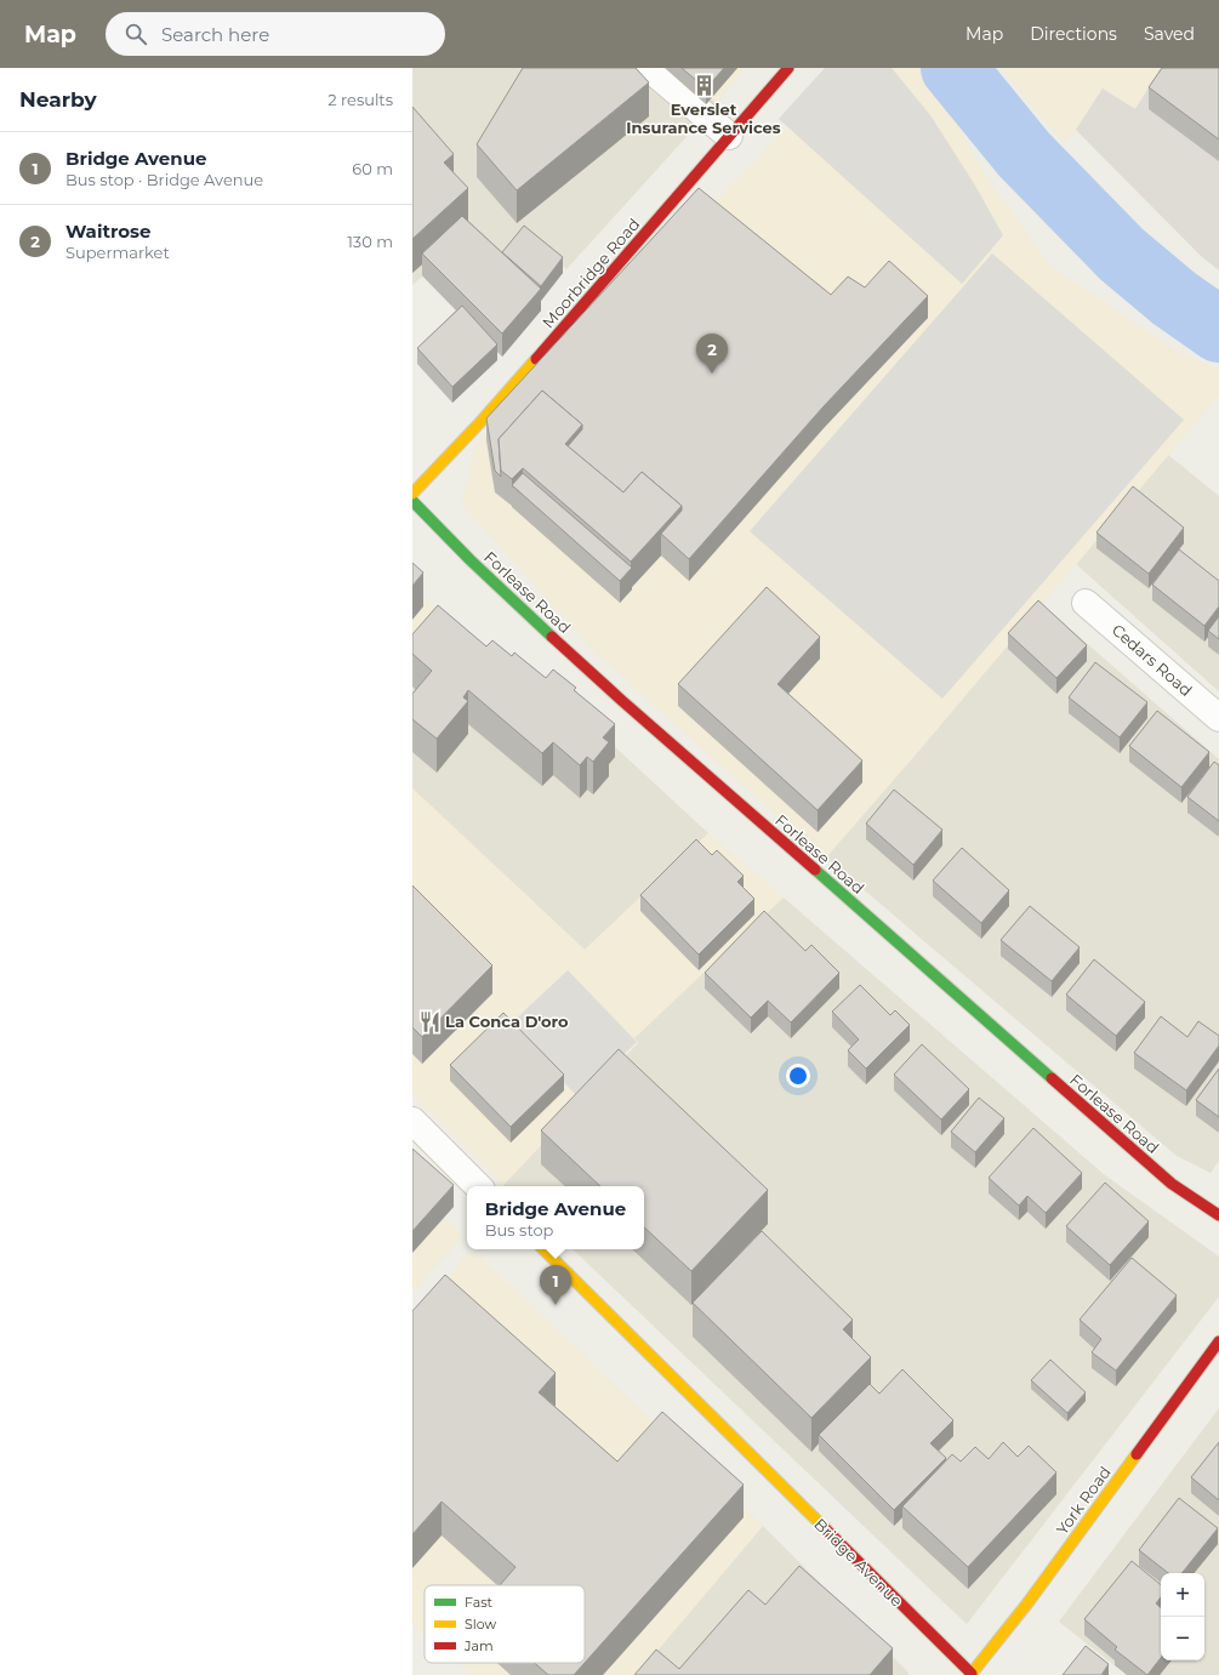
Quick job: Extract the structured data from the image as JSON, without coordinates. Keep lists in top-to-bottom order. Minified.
{"streets":{"street":["Moorbridge Road","Forlease Road","Cedars Road","York Road","Bridge Avenue"]},"crossings":[["York Road","Bridge Avenue"]],"places":{"building":["Everslet Insurance Services"],"restaurant":["La Conca D'oro"]},"legend":["Fast","Slow","Jam"],"page":{"header":"Map","search":"Search here","nav":["Map","Directions","Saved"],"heading":["Nearby","2 results"],"list":[{"mark":"1","name":"Bridge Avenue","note":"Bus stop · Bridge Avenue","value":"60 m"},{"mark":"2","name":"Waitrose","note":"Supermarket","value":"130 m"}],"pins":["2","1"],"popup":["Bridge Avenue","Bus stop"],"map_buttons":["+","−"]}}
